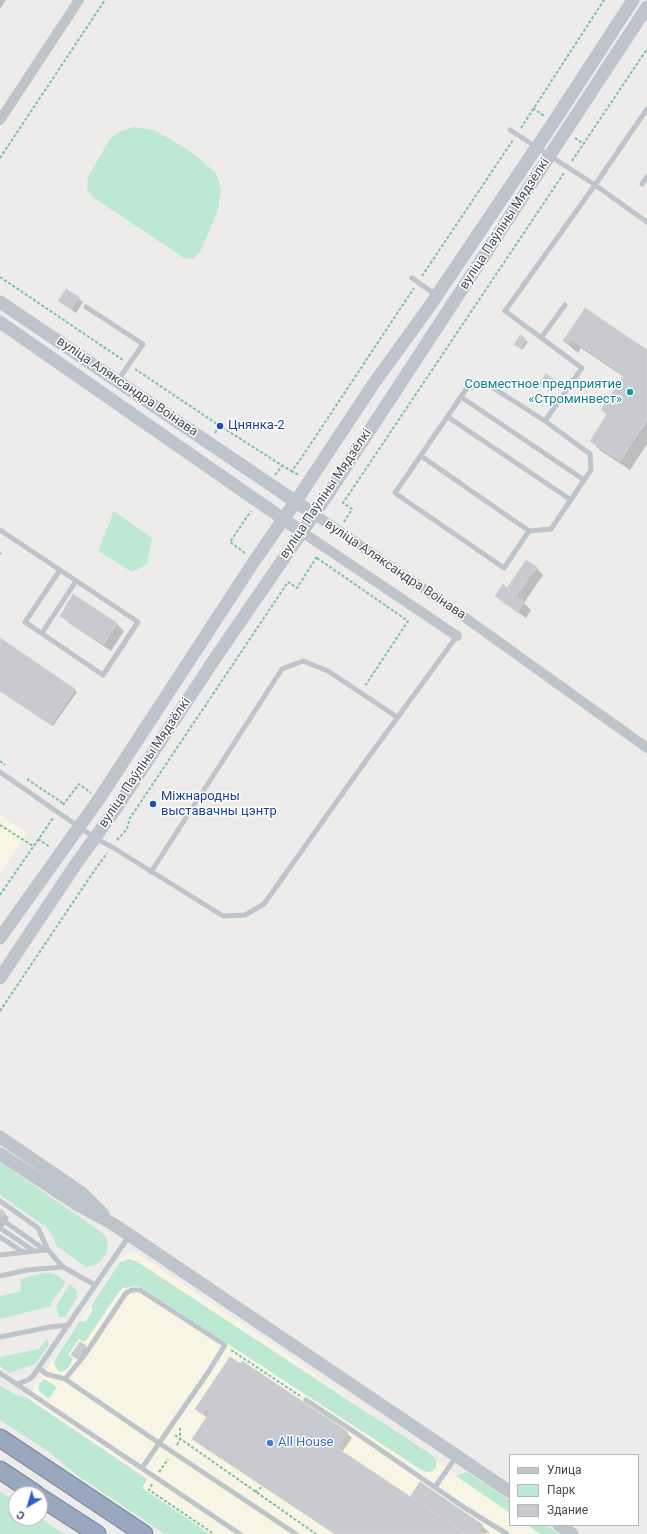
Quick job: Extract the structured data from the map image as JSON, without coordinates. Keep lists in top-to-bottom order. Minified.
{"streets":{"street":["вуліца Паўліны Мядзёлкі","вуліца Аляксандра Воінава"]},"crossings":[["вуліца Паўліны Мядзёлкі","вуліца Аляксандра Воінава"]],"places":["Совместное предприятие «Строминвест»","Цнянка-2","Міжнародны выставачны цэнтр","All House"],"legend":["Улица","Парк","Здание"],"north":"bottom left"}
